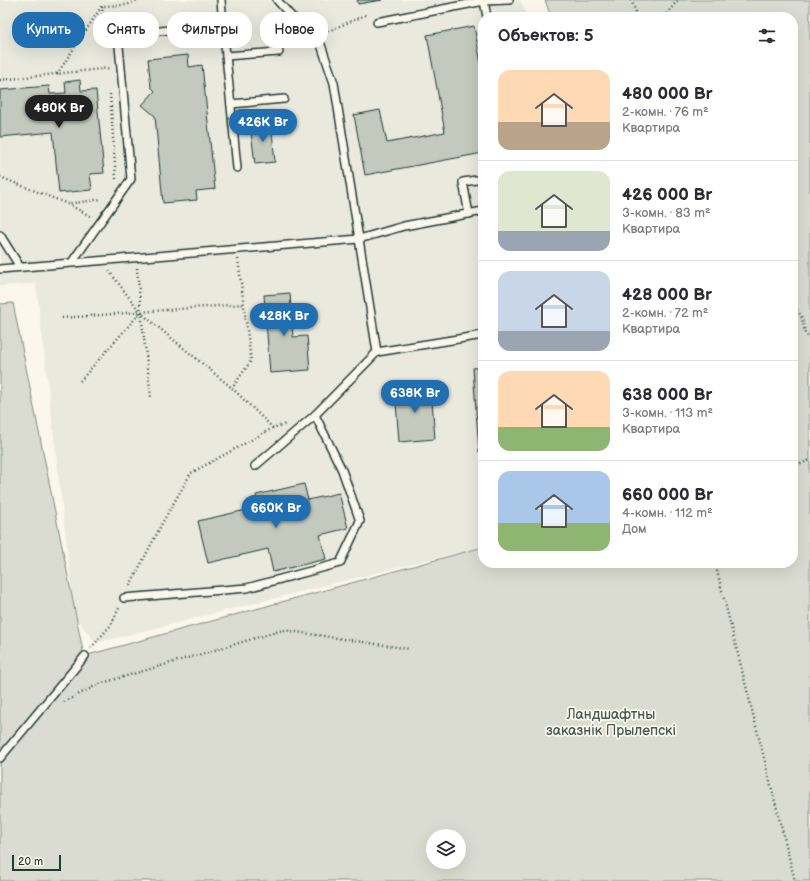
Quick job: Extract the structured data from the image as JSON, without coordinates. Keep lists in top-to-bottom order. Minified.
{"parks":["Ландшафтны заказнік Прылепскі"],"scale_bar":"20 m","page":{"chip":["Купить","Снять","Фильтры","Новое"],"heading":"Объектов: 5","list":[{"name":"480 000 Br","note":"2-комн. · 76 m² · Квартира"},{"name":"426 000 Br","note":"3-комн. · 83 m² · Квартира"},{"name":"428 000 Br","note":"2-комн. · 72 m² · Квартира"},{"name":"638 000 Br","note":"3-комн. · 113 m² · Квартира"},{"name":"660 000 Br","note":"4-комн. · 112 m² · Дом"}],"price":["480K Br","426K Br","428K Br","638K Br","660K Br"],"scale":"20 m"}}
